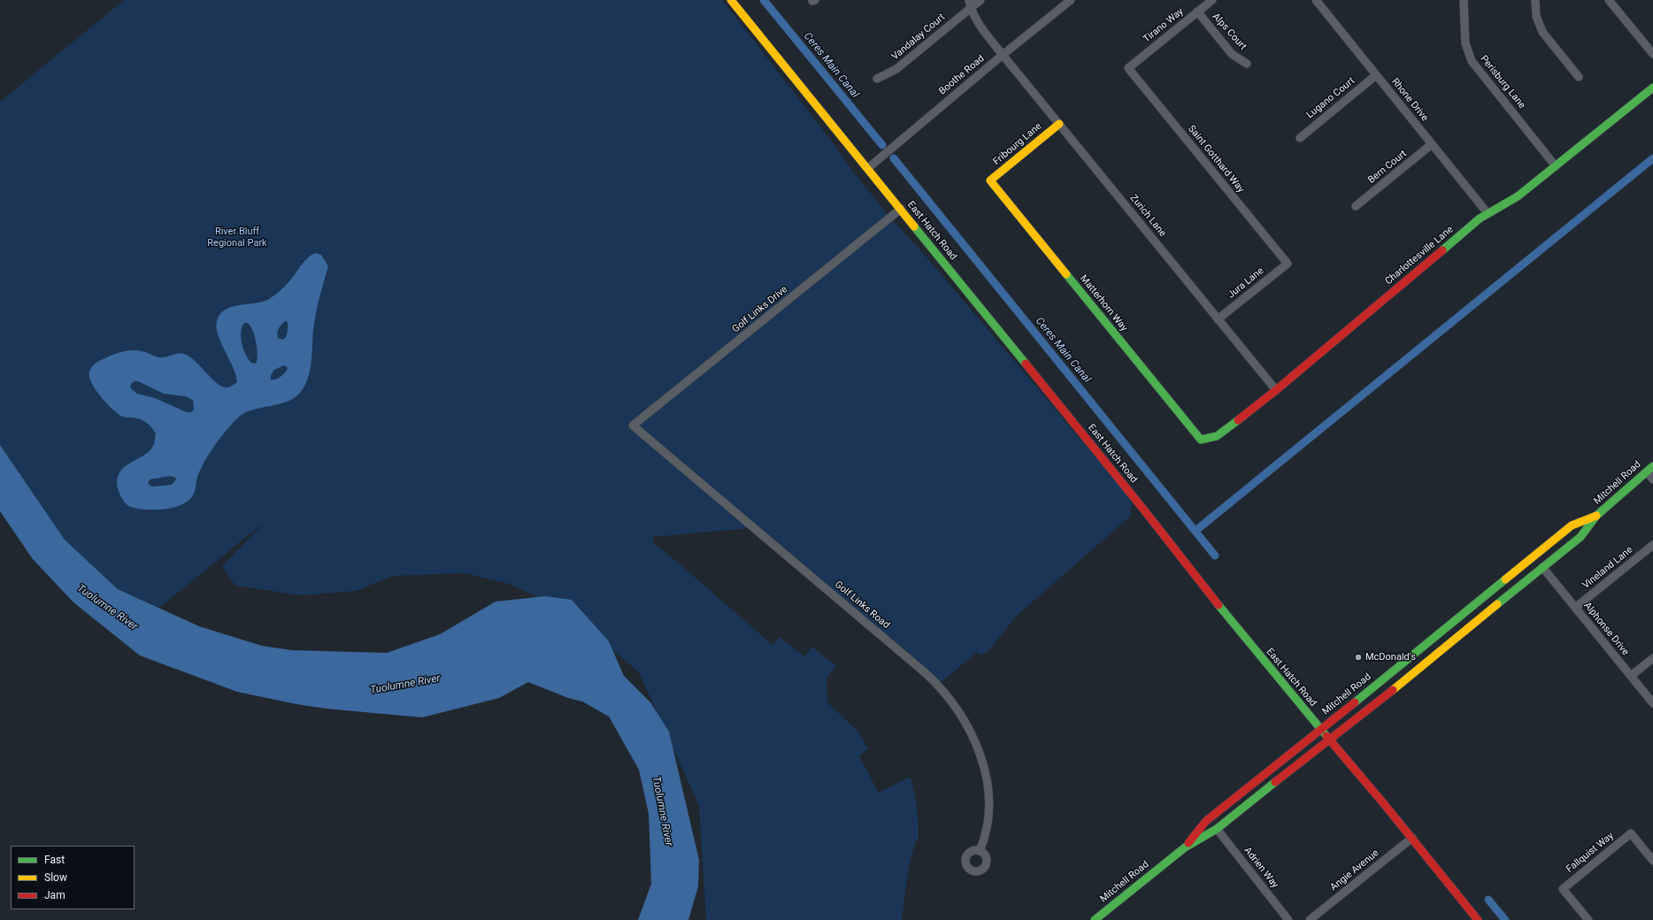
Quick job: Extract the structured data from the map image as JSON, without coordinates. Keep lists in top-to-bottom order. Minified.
{"streets":{"main road":["Fribourg Lane","East Hatch Road","Charlottesville Lane","Matterhorn Way","Mitchell Road"],"street":["Tirano Way","Alps Court","Vandalay Court","Boothe Road","Perisburg Lane","Lugano Court","Rhone Drive","Saint Gotthard Way","Bern Court","Zurich Lane","Jura Lane","Golf Links Drive","Vineland Lane","Golf Links Road","Alphonse Drive","Fallquist Way","Adrien Way","Angie Avenue"]},"crossings":[["Tirano Way","Alps Court"],["Tirano Way","Saint Gotthard Way"],["Vandalay Court","Zurich Lane"],["Boothe Road","Zurich Lane"],["Boothe Road","East Hatch Road"],["Perisburg Lane","Charlottesville Lane"],["Lugano Court","Rhone Drive"],["Rhone Drive","Bern Court"],["Rhone Drive","Charlottesville Lane"],["Fribourg Lane","Zurich Lane"],["Fribourg Lane","Matterhorn Way"],["Saint Gotthard Way","Jura Lane"],["Zurich Lane","Charlottesville Lane"],["Zurich Lane","Jura Lane"],["East Hatch Road","Golf Links Drive"],["East Hatch Road","Mitchell Road"],["East Hatch Road","Angie Avenue"],["Charlottesville Lane","Matterhorn Way"],["Golf Links Drive","Golf Links Road"],["Mitchell Road","Alphonse Drive"],["Mitchell Road","Adrien Way"],["Vineland Lane","Alphonse Drive"]],"water":["Ceres Main Canal","Tuolumne River"],"parks":["River Bluff Regional Park"],"places":["McDonald's"],"legend":["Fast","Slow","Jam"]}
